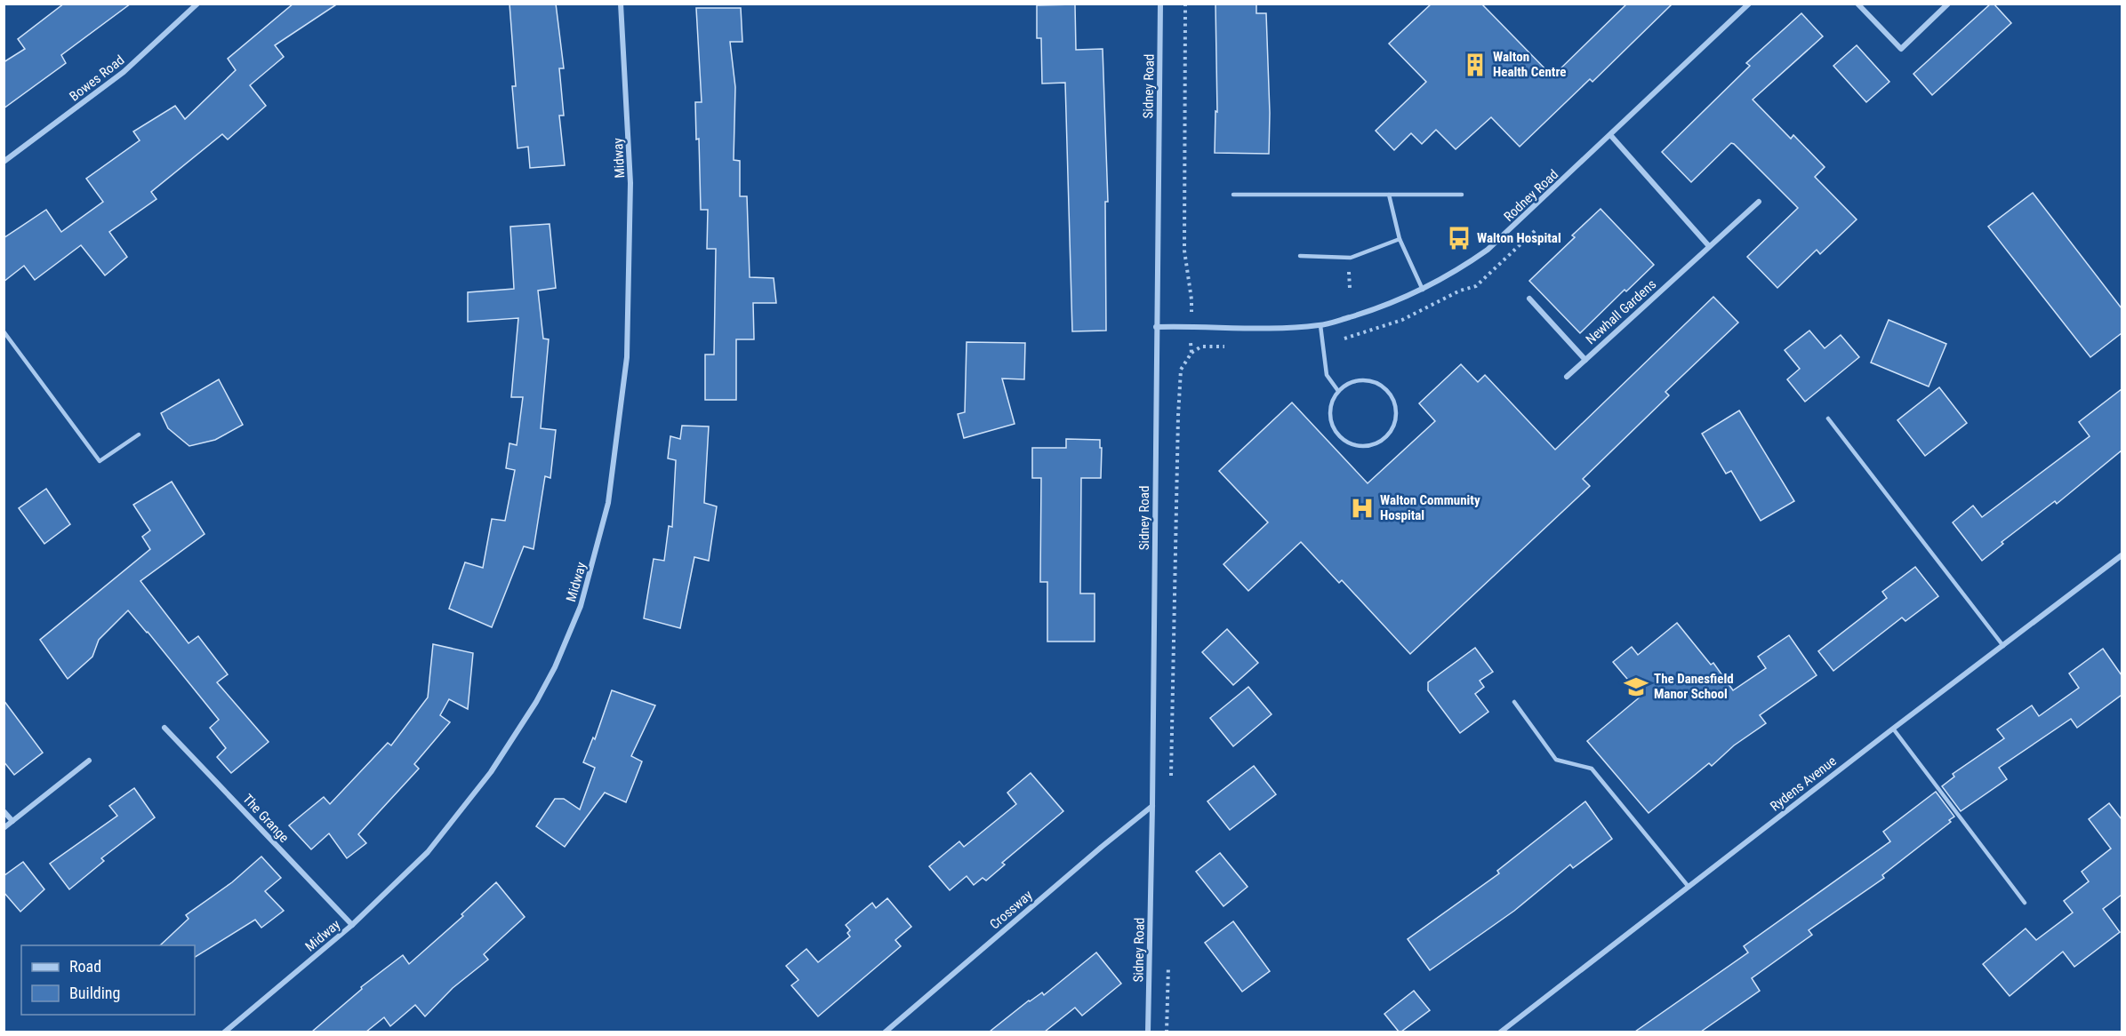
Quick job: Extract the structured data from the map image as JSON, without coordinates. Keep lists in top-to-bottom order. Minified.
{"streets":{"street":["Bowes Road","Sidney Road","Midway","Rodney Road","Newhall Gardens","Rydens Avenue","The Grange","Crossway"]},"crossings":[["Sidney Road","Rodney Road"],["Sidney Road","Crossway"],["Midway","The Grange"]],"places":{"building":["Walton Health Centre"],"bus stop":["Walton Hospital"],"hospital":["Walton Community Hospital"],"school or university":["The Danesfield Manor School"]},"legend":["Road","Building"]}
